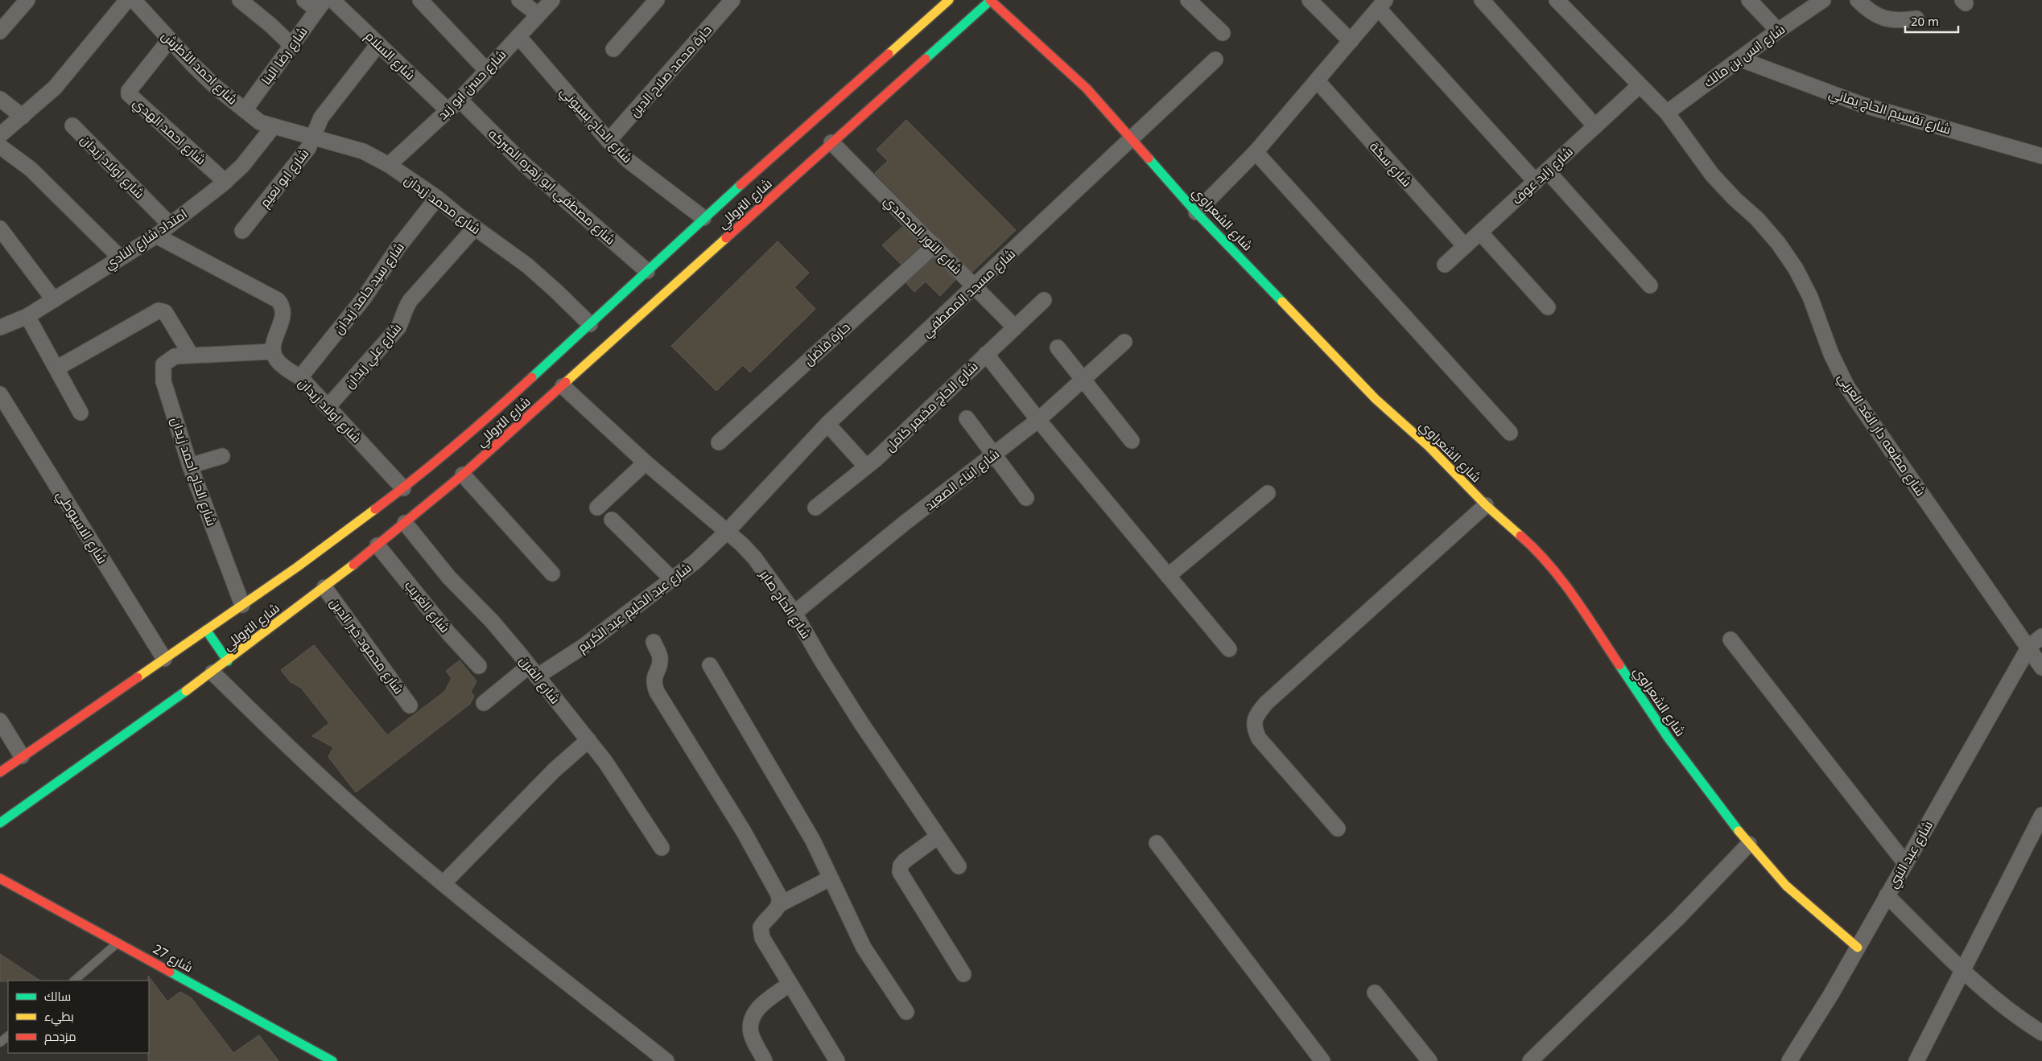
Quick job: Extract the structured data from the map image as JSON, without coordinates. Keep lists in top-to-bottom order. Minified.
{"streets":{"street":["شارع رضا البنا","شارع السلام","شارع انس بن مالك","شارع احمد الأطرش","حارة محمد صلاح الدين","شارع حسن ابو زيد","شارع تقسيم الحاج يماني","شارع الحاج بسيوني","شارع احمد الهدي","شارع سكة","شارع اولاد زيدان","شارع زايد عوف","شارع ابو نعيم","شارع مصطفي ابو زهره المبركه","شارع التروللي","شارع محمد زيدان","شارع الشعراوي","شارع النور المحمدي","امتداد شارع النادي","شارع سيد حامد زيدان","شارع مسجد المصطفي","حارة فاضل","شارع علي زيدان","شارع الحاج مخيمر كامل","شارع مطبعه دار الغد العربي","شارع الحاج احمد زيدان","شارع ابناء الصعيد","شارع الاسيوطي","شارع الحاج صابر","شارع الغريب","شارع عبد الحليم عبد الكريم","شارع محمود خير الدين","شارع الفرن","شارع عبد النبي","شارع 27"]},"crossings":[["شارع رضا البنا","شارع احمد الأطرش"],["شارع السلام","شارع حسن ابو زيد"],["شارع السلام","شارع ابو نعيم"],["شارع انس بن مالك","شارع تقسيم الحاج يماني"],["شارع انس بن مالك","شارع مطبعه دار الغد العربي"],["شارع احمد الأطرش","شارع احمد الهدي"],["شارع احمد الأطرش","شارع محمد زيدان"],["شارع احمد الأطرش","امتداد شارع النادي"],["حارة محمد صلاح الدين","شارع الحاج بسيوني"],["شارع حسن ابو زيد","شارع الحاج بسيوني"],["شارع حسن ابو زيد","شارع مصطفي ابو زهره المبركه"],["شارع حسن ابو زيد","شارع محمد زيدان"],["شارع الحاج بسيوني","شارع التروللي"],["شارع احمد الهدي","امتداد شارع النادي"],["شارع سكة","شارع زايد عوف"],["شارع اولاد زيدان","شارع التروللي"],["شارع اولاد زيدان","امتداد شارع النادي"],["شارع اولاد زيدان","شارع سيد حامد زيدان"],["شارع اولاد زيدان","شارع علي زيدان"],["شارع زايد عوف","شارع مطبعه دار الغد العربي"],["شارع ابو نعيم","شارع محمد زيدان"],["شارع مصطفي ابو زهره المبركه","شارع التروللي"],["شارع التروللي","شارع محمد زيدان"],["شارع التروللي","شارع الشعراوي"],["شارع التروللي","شارع النور المحمدي"],["شارع التروللي","شارع الحاج احمد زيدان"],["شارع التروللي","شارع الاسيوطي"],["شارع التروللي","شارع الحاج صابر"],["شارع التروللي","شارع الغريب"],["شارع التروللي","شارع محمود خير الدين"],["شارع التروللي","شارع الفرن"],["شارع محمد زيدان","امتداد شارع النادي"],["شارع محمد زيدان","شارع سيد حامد زيدان"],["شارع محمد زيدان","شارع علي زيدان"],["شارع الشعراوي","شارع مسجد المصطفي"],["شارع الشعراوي","شارع عبد النبي"],["شارع النور المحمدي","شارع مسجد المصطفي"],["شارع النور المحمدي","حارة فاضل"],["شارع النور المحمدي","شارع الحاج مخيمر كامل"],["شارع مسجد المصطفي","شارع الحاج صابر"],["شارع مسجد المصطفي","شارع عبد الحليم عبد الكريم"],["شارع مطبعه دار الغد العربي","شارع عبد النبي"],["شارع ابناء الصعيد","شارع الحاج صابر"],["شارع الحاج صابر","شارع عبد الحليم عبد الكريم"],["شارع عبد الحليم عبد الكريم","شارع الفرن"]],"legend":["سالك","بطيء","مزدحم"],"scale_bar":"20 m"}
